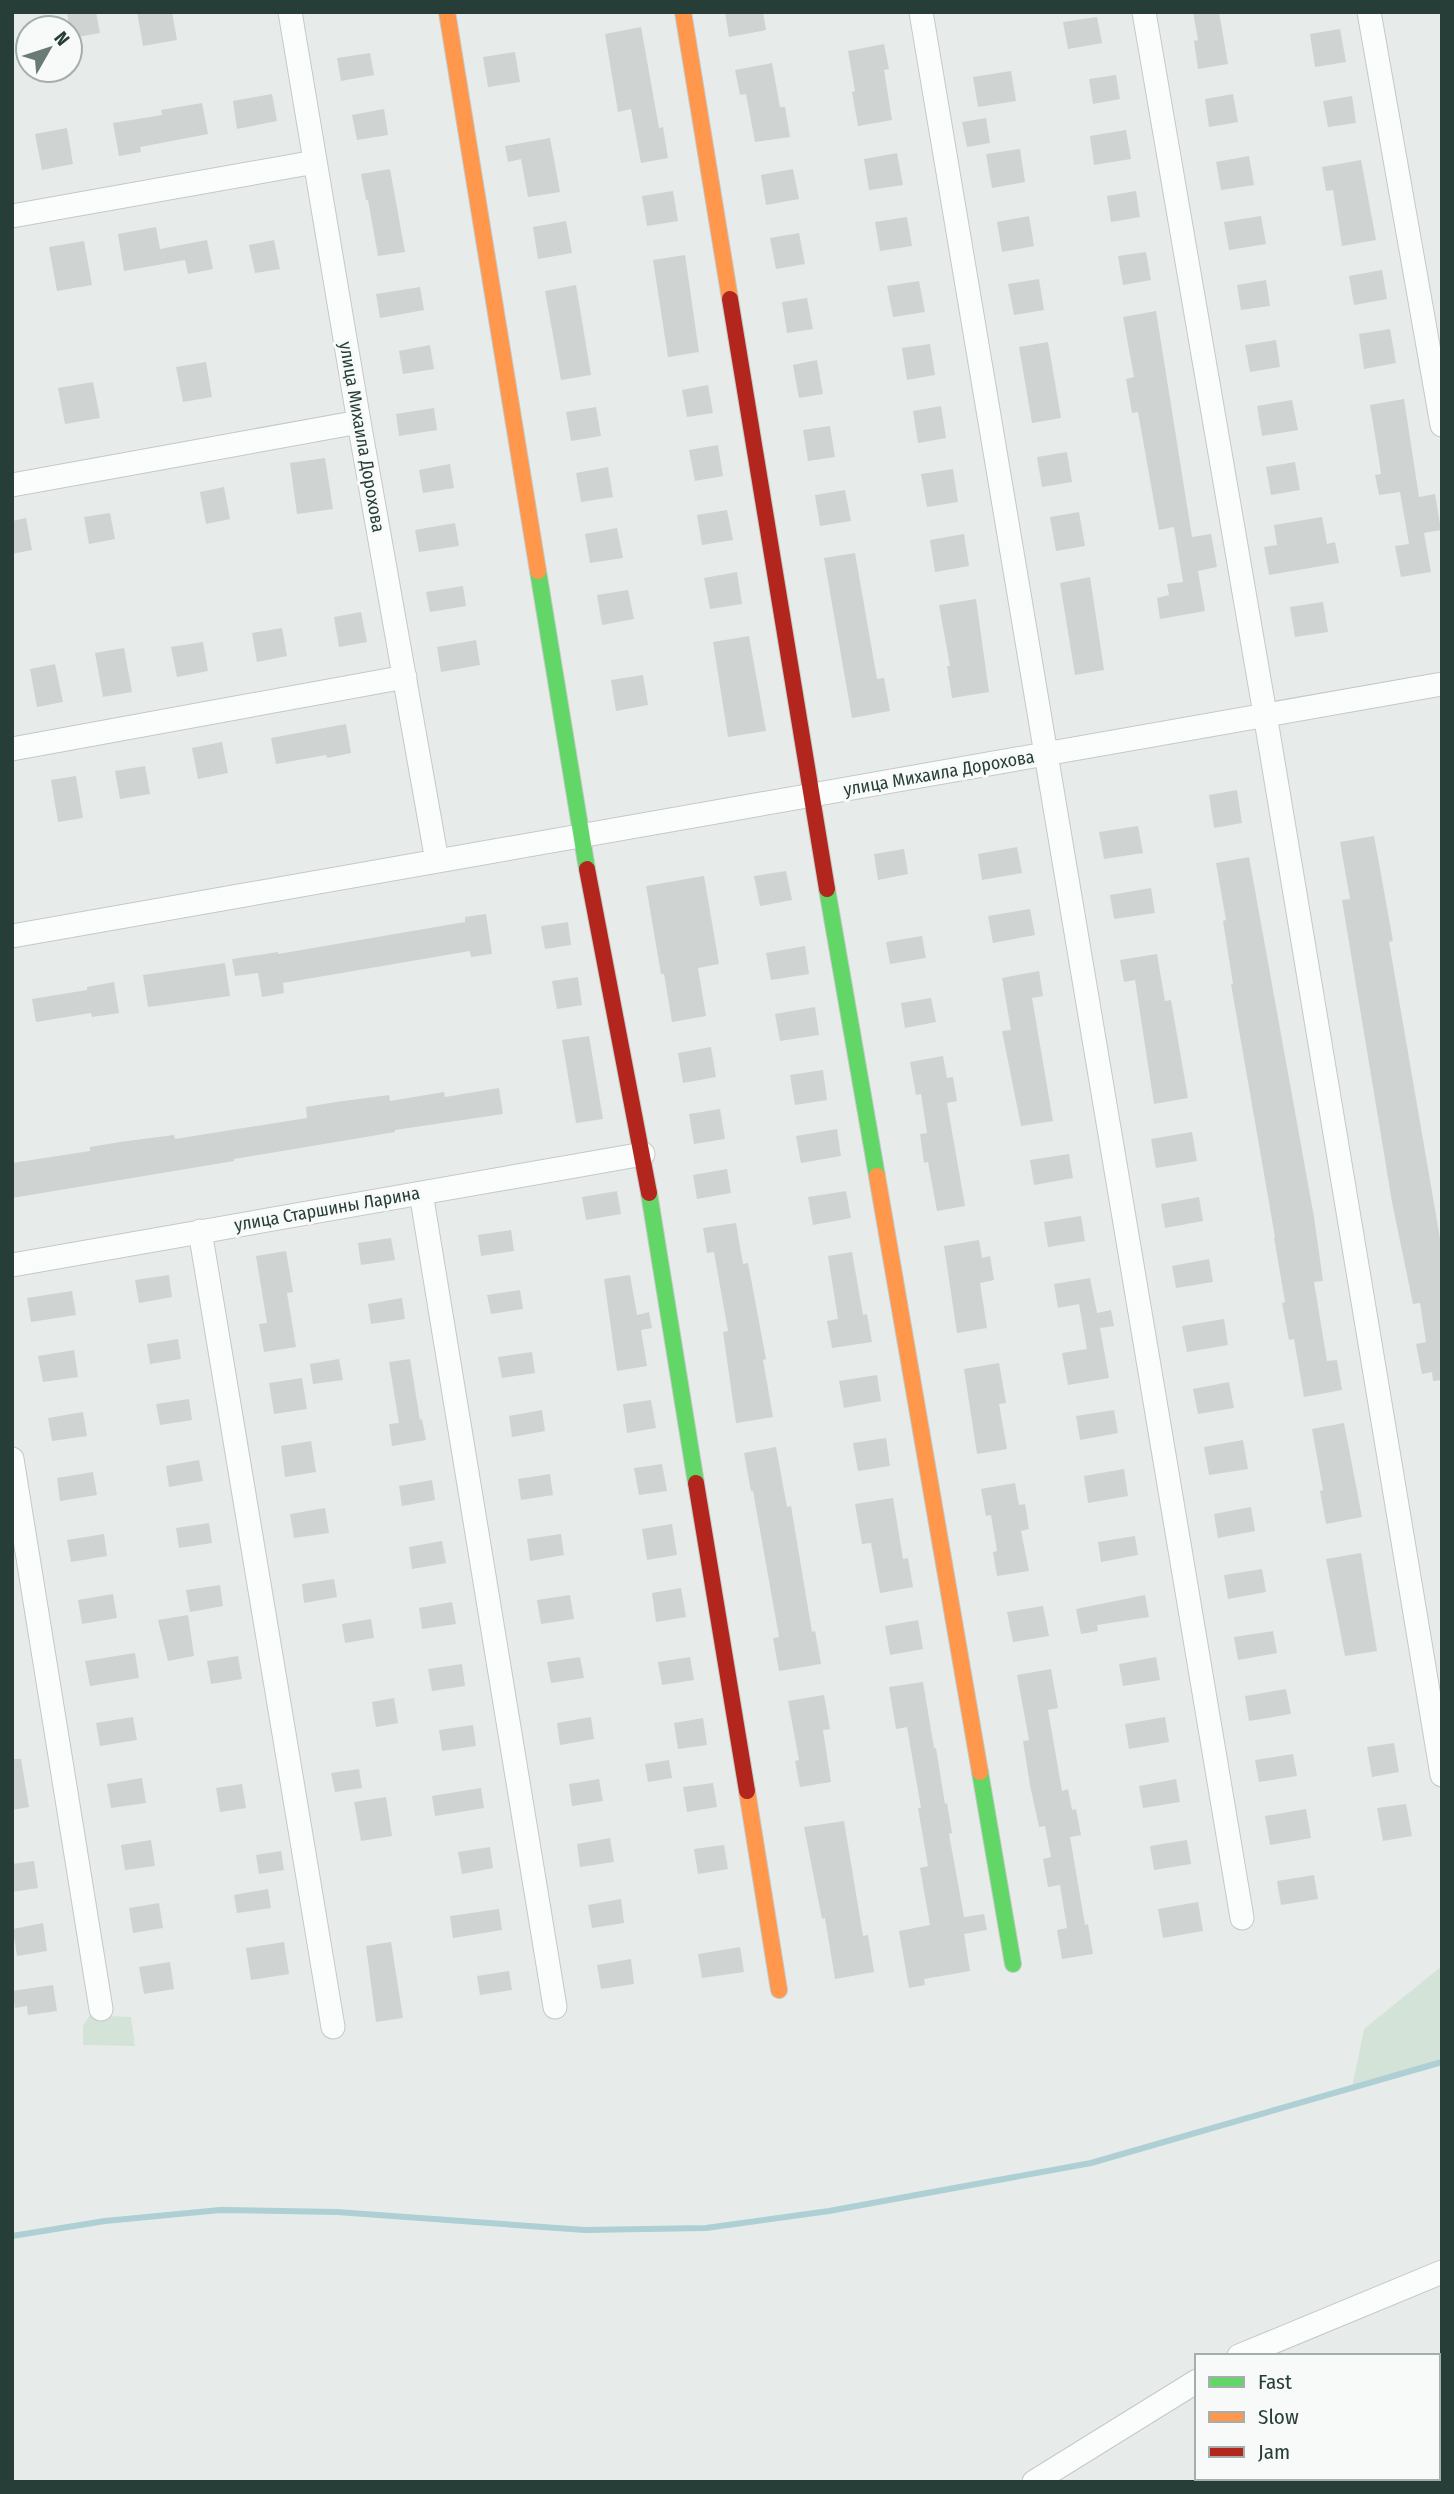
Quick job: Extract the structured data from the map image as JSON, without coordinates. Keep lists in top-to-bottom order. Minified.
{"streets":{"street":["улица Михаила Дорохова","улица Старшины Ларина"]},"legend":["Fast","Slow","Jam"],"north":"top right"}
